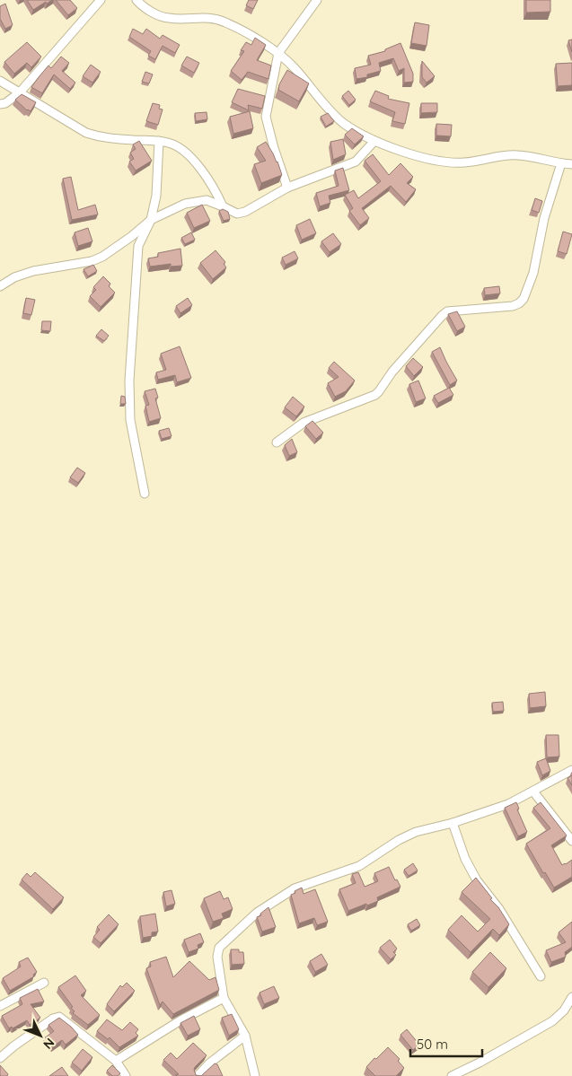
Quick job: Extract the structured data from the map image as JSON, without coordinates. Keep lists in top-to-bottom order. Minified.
{"scale_bar":"50 m","north":"bottom right"}
